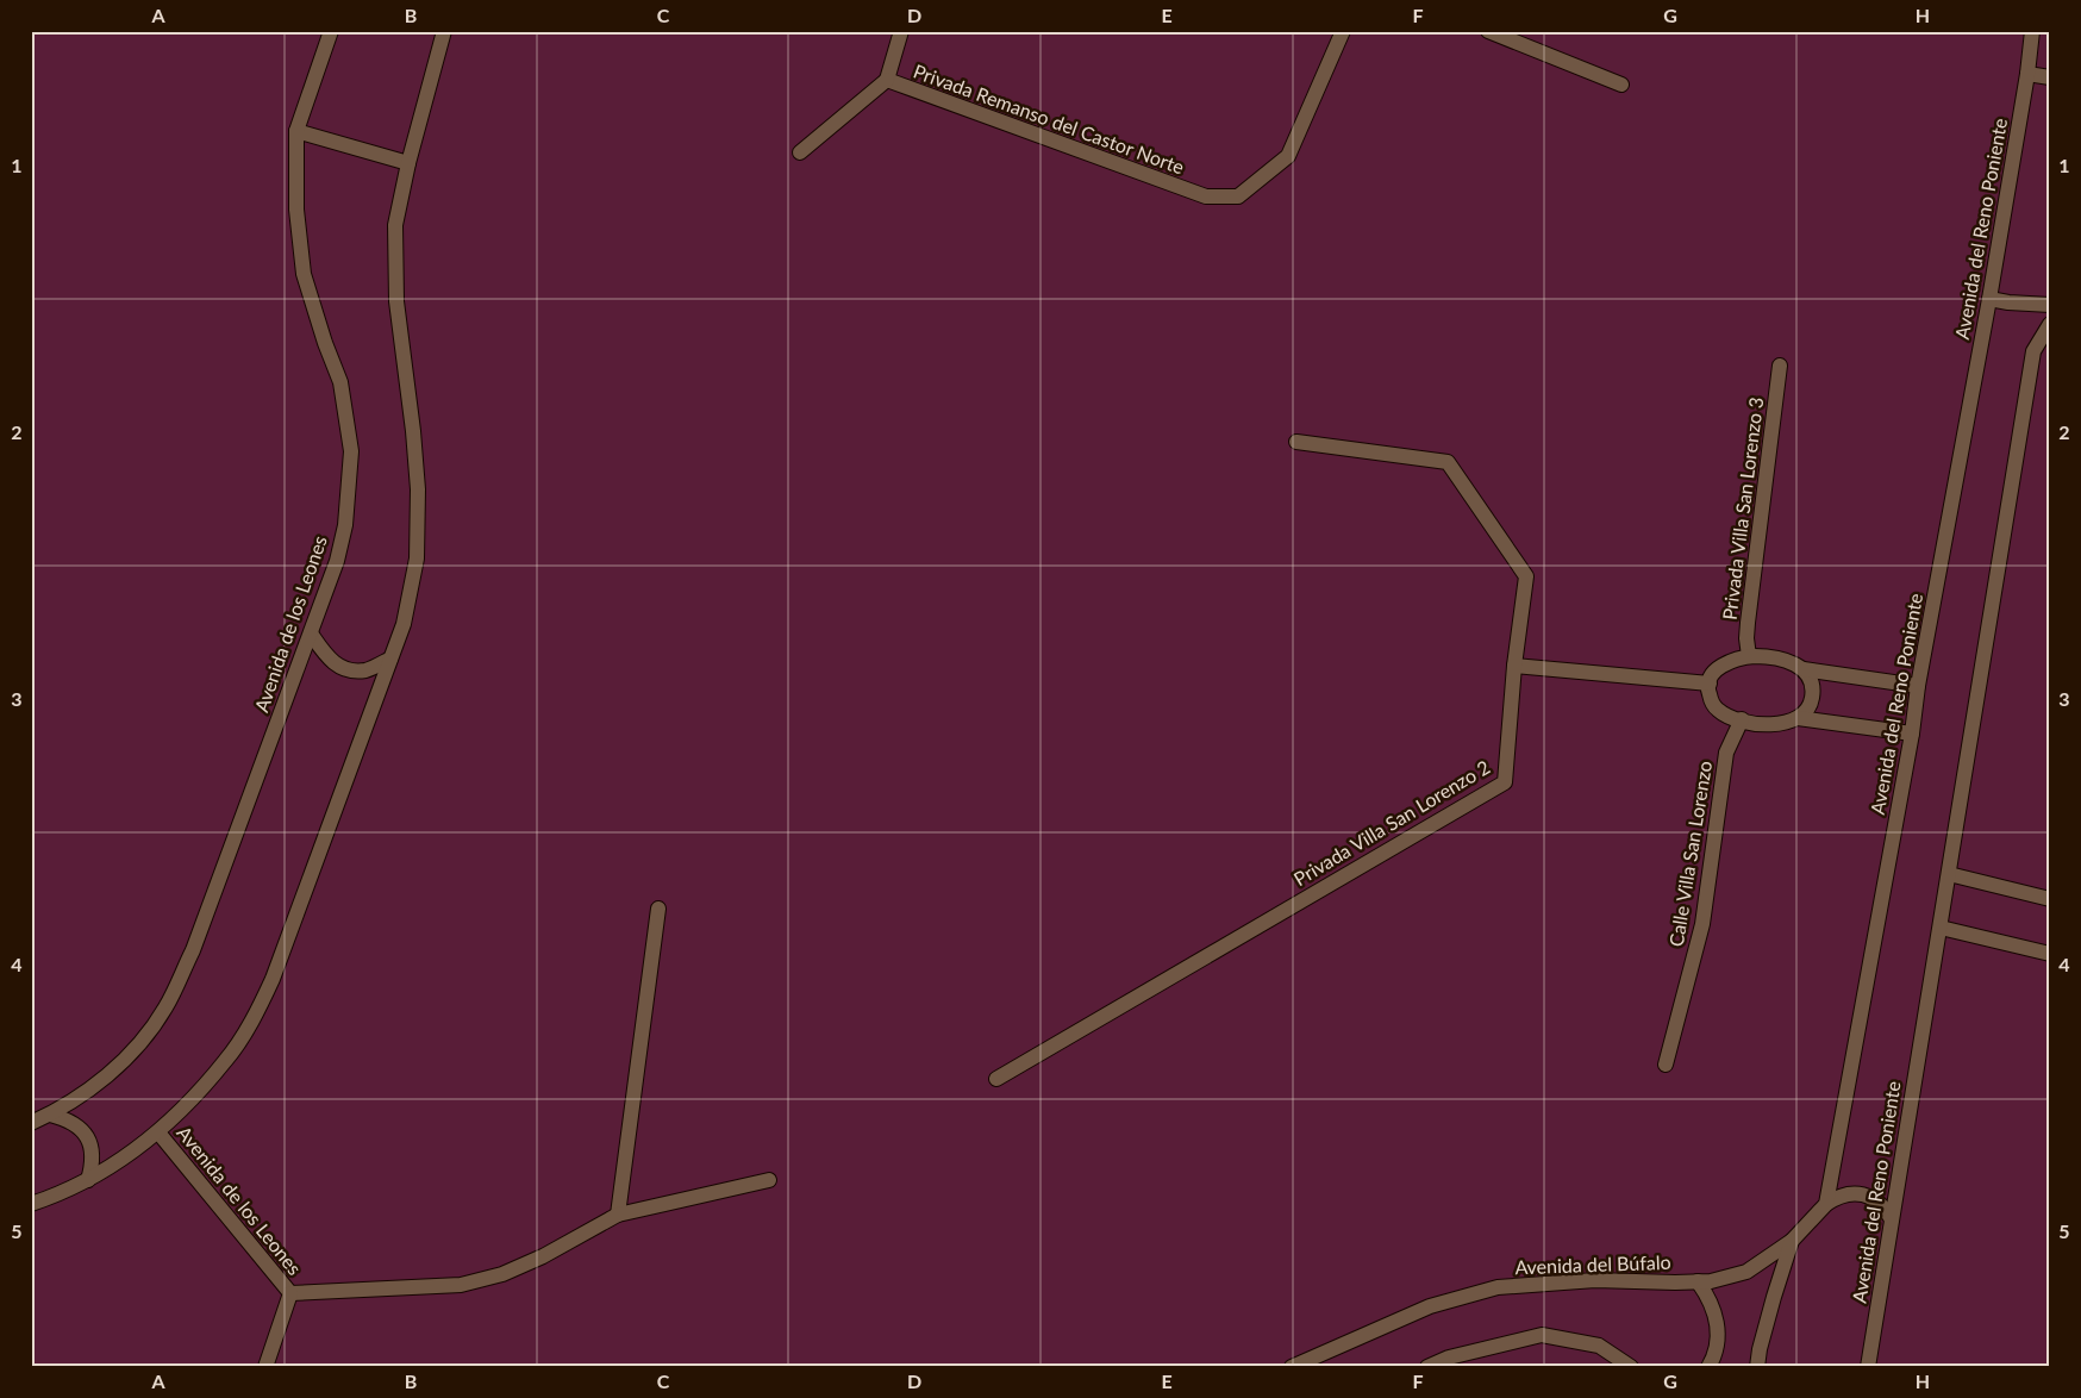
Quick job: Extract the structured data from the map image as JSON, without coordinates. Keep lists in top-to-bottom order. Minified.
{"streets":{"street":["Privada Remanso del Castor Norte","Avenida del Reno Poniente","Privada Villa San Lorenzo 3","Avenida de los Leones","Privada Villa San Lorenzo 2","Calle Villa San Lorenzo","Avenida del Búfalo"]},"crossings":[["Privada Villa San Lorenzo 3","Calle Villa San Lorenzo"]],"grid":{"columns":["A","B","C","D","E","F","G","H"],"rows":["1","2","3","4","5"]}}
